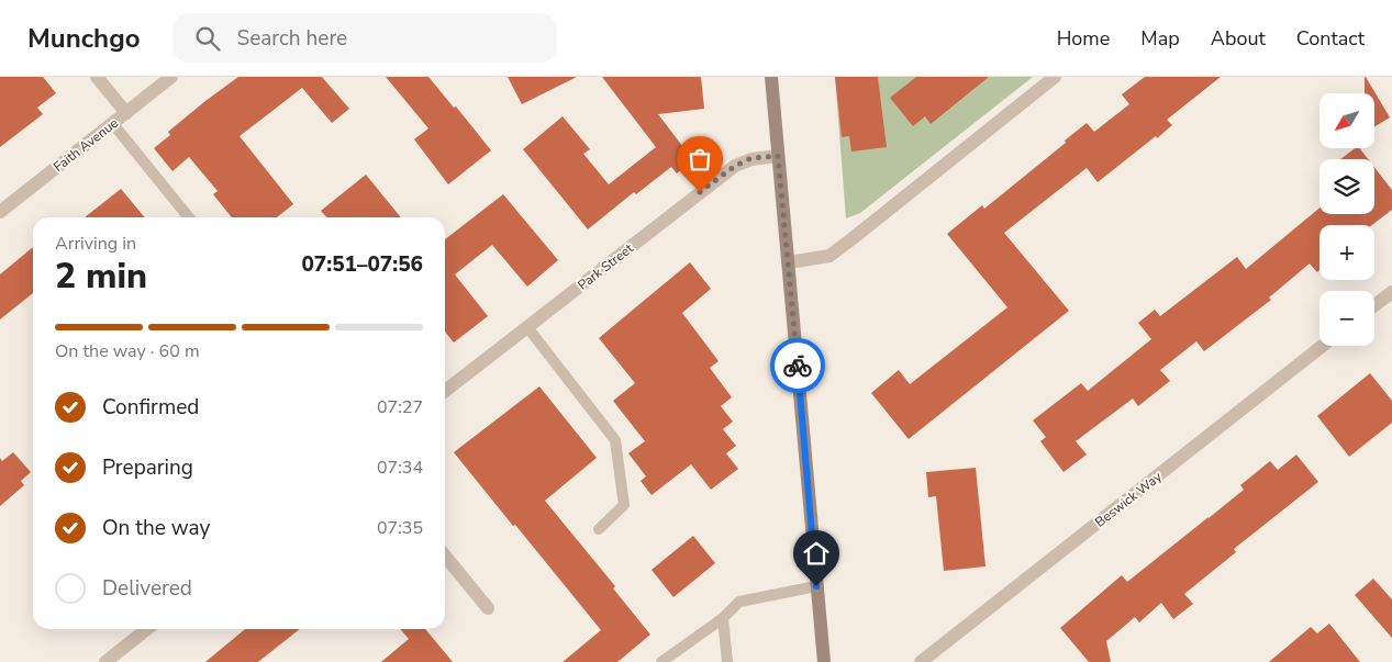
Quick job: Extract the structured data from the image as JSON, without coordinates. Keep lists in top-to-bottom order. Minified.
{"streets":{"street":["Faith Avenue","Park Street","Beswick Way"]},"north":"bottom left","page":{"header":"Munchgo","search":"Search here","nav":["Home","Map","About","Contact"],"map_buttons":["+","−"],"heading":["2 min","Arriving in","07:51–07:56"],"bar":"On the way · 60 m","list":[["Confirmed","07:27"],["Preparing","07:34"],["On the way","07:35"],"Delivered"]}}
